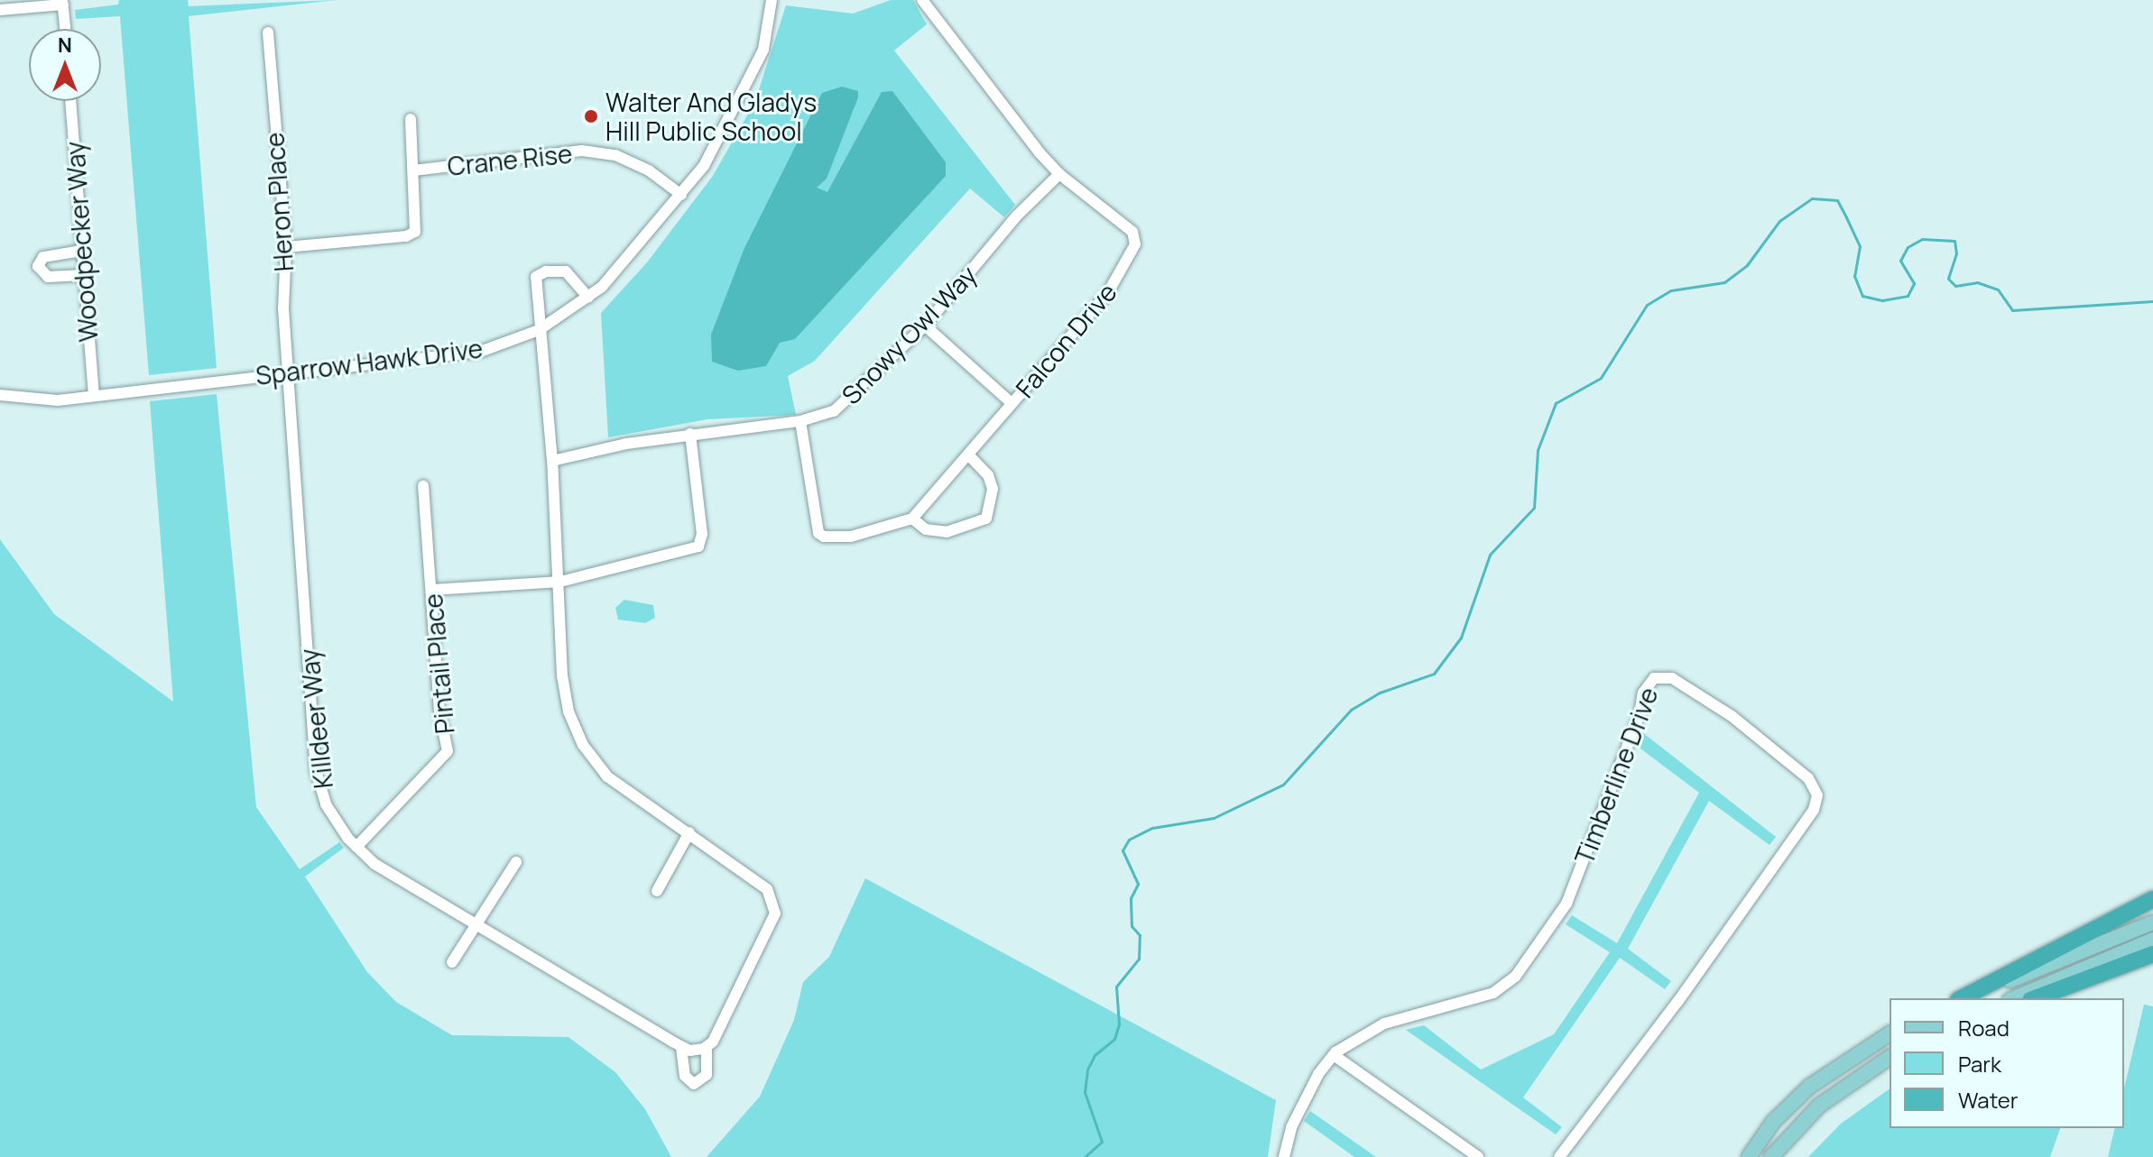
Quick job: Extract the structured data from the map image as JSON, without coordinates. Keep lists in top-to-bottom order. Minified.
{"streets":{"street":["Crane Rise","Heron Place","Woodpecker Way","Snowy Owl Way","Falcon Drive","Sparrow Hawk Drive","Pintail Place","Killdeer Way","Timberline Drive"]},"crossings":[["Crane Rise","Sparrow Hawk Drive"],["Heron Place","Sparrow Hawk Drive"],["Heron Place","Killdeer Way"],["Woodpecker Way","Sparrow Hawk Drive"],["Snowy Owl Way","Falcon Drive"],["Sparrow Hawk Drive","Killdeer Way"],["Pintail Place","Killdeer Way"]],"places":["Walter And Gladys Hill Public School"],"legend":["Road","Park","Water"],"north":"top"}
